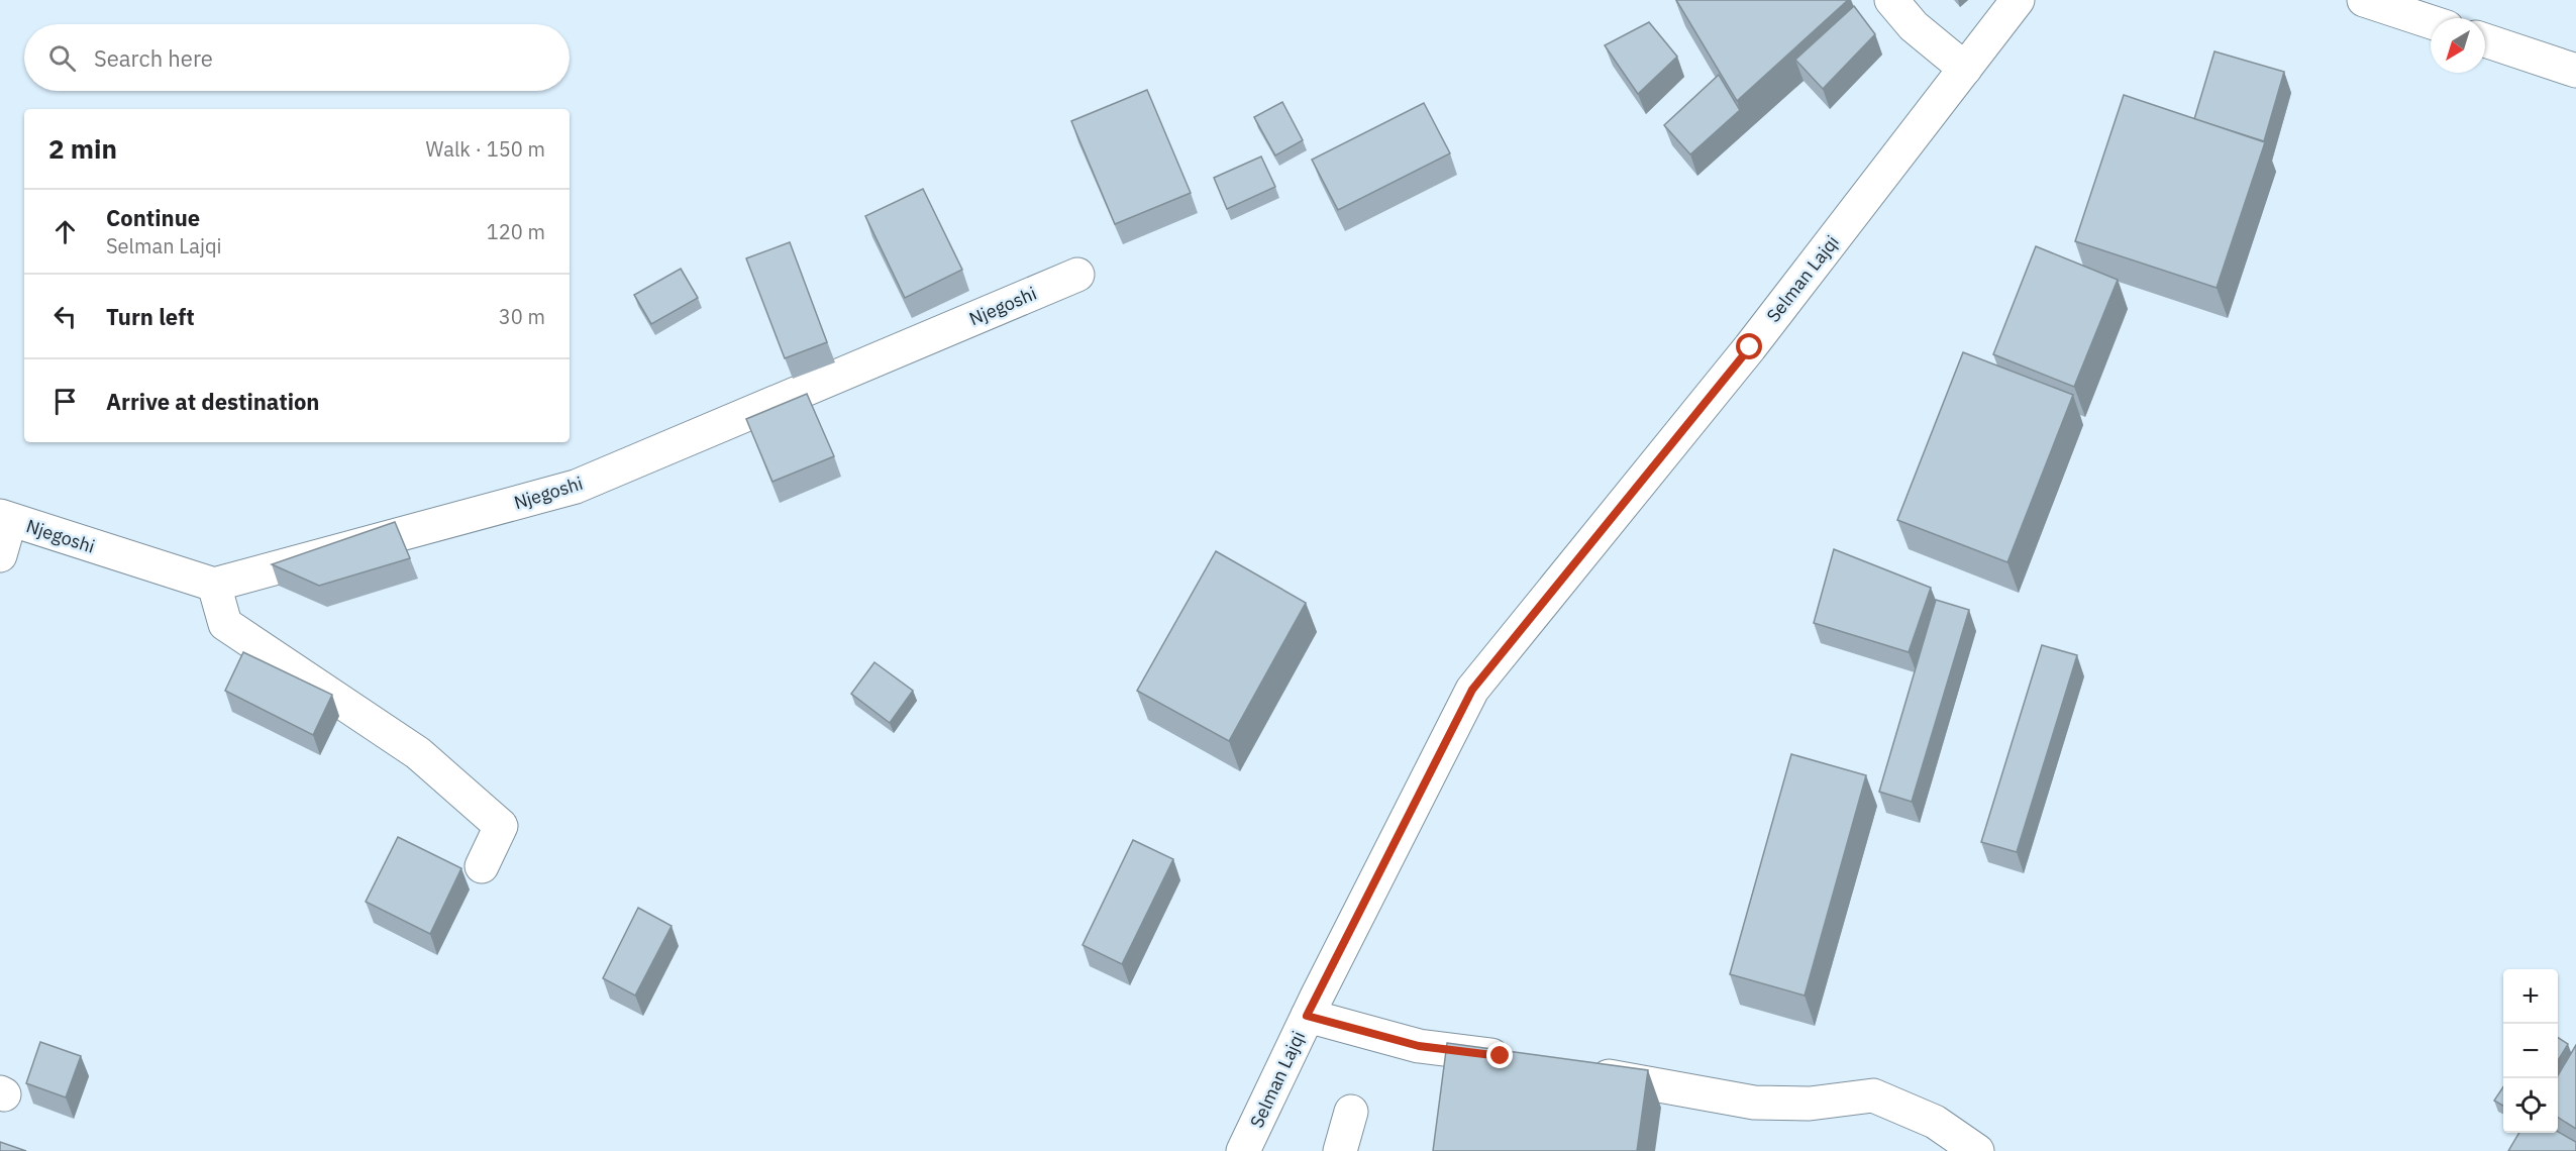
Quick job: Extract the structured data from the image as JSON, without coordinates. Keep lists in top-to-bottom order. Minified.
{"streets":{"street":["Selman Lajqi","Njegoshi"]},"north":"bottom left","page":{"search":"Search here","heading":["2 min","Walk · 150 m"],"list":[["Continue","Selman Lajqi","120 m"],["Turn left","30 m"],"Arrive at destination"],"map_buttons":["+","−"]}}
